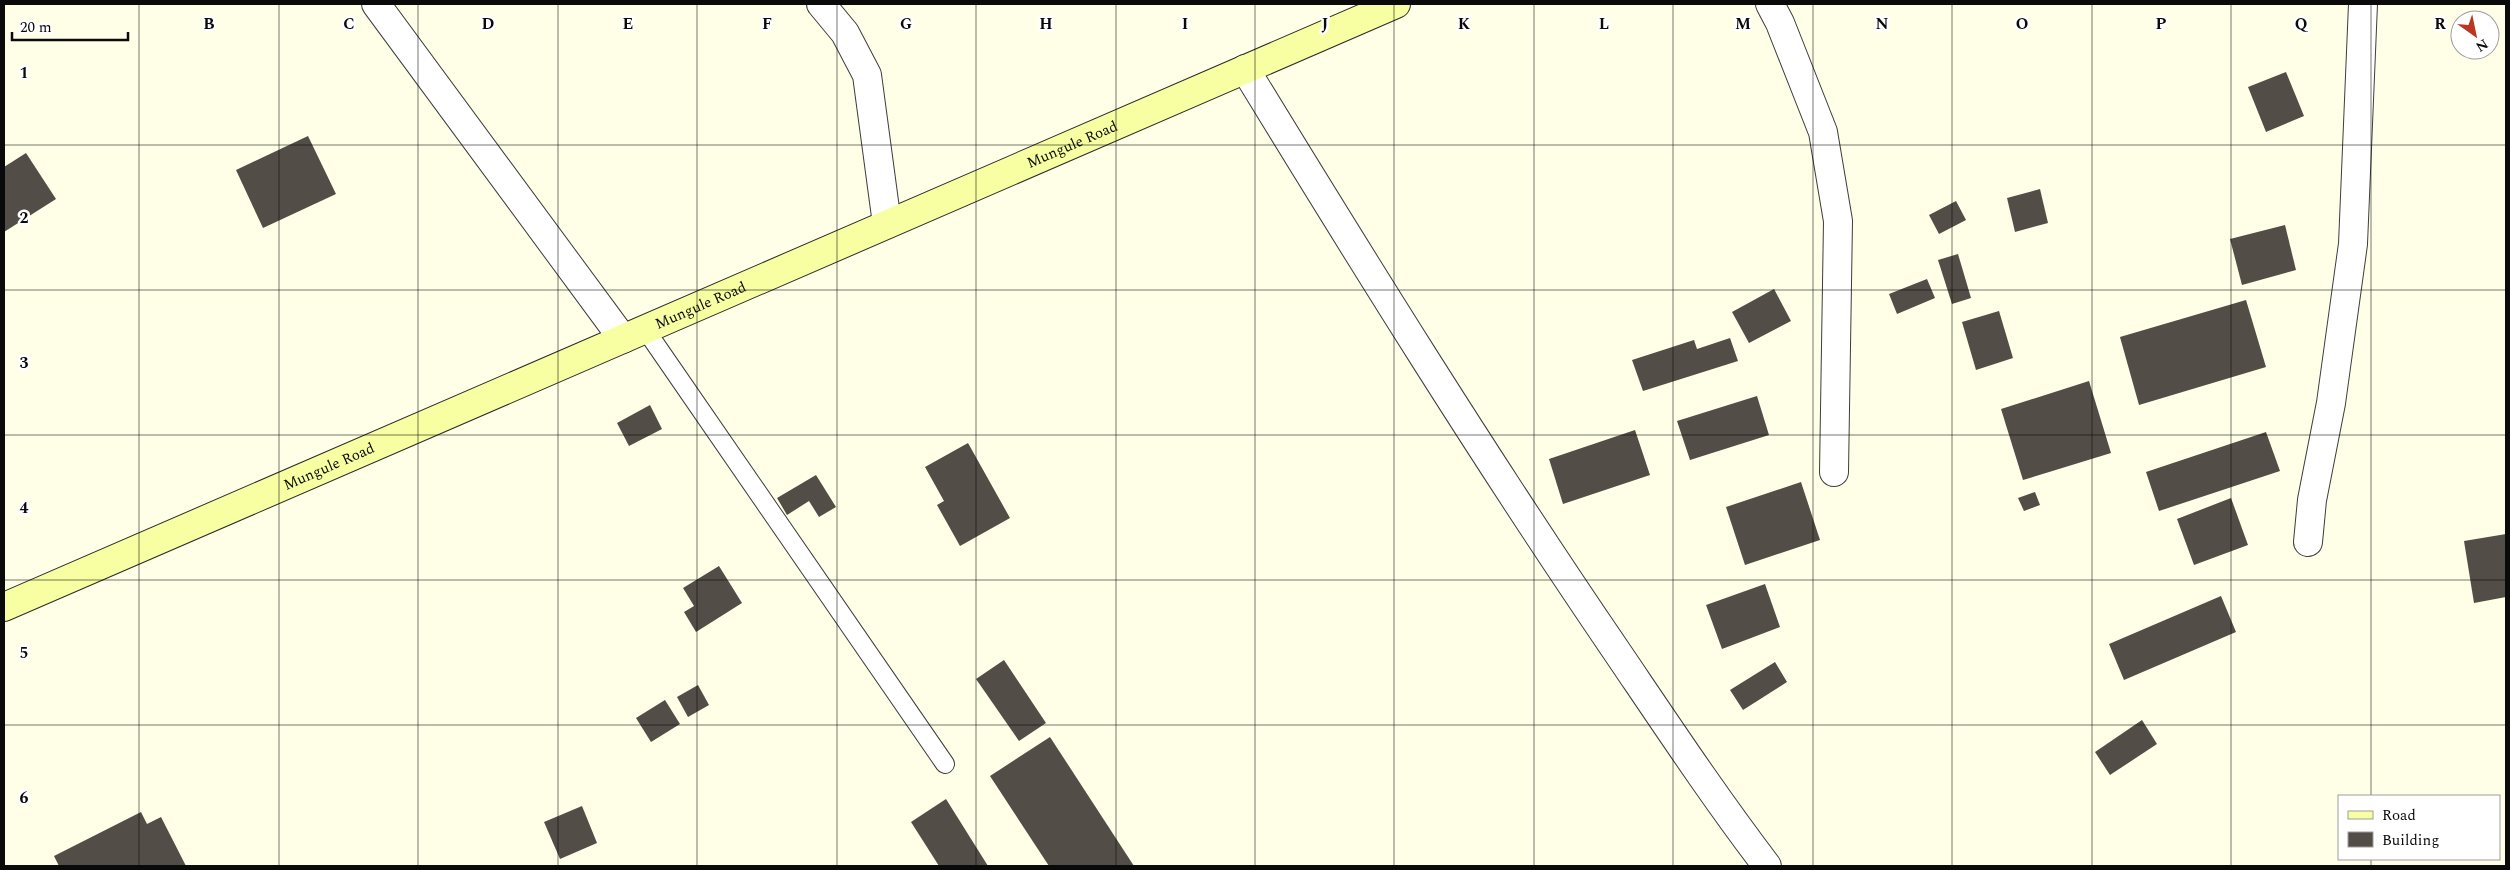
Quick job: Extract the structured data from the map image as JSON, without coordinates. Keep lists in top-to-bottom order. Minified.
{"streets":{"street":["Mungule Road"]},"legend":["Road","Building"],"scale_bar":"20 m","north":"bottom right","grid":{"columns":["B","C","D","E","F","G","H","I","J","K","L","M","N","O","P","Q","R"],"rows":["1","2","3","4","5","6"]}}
